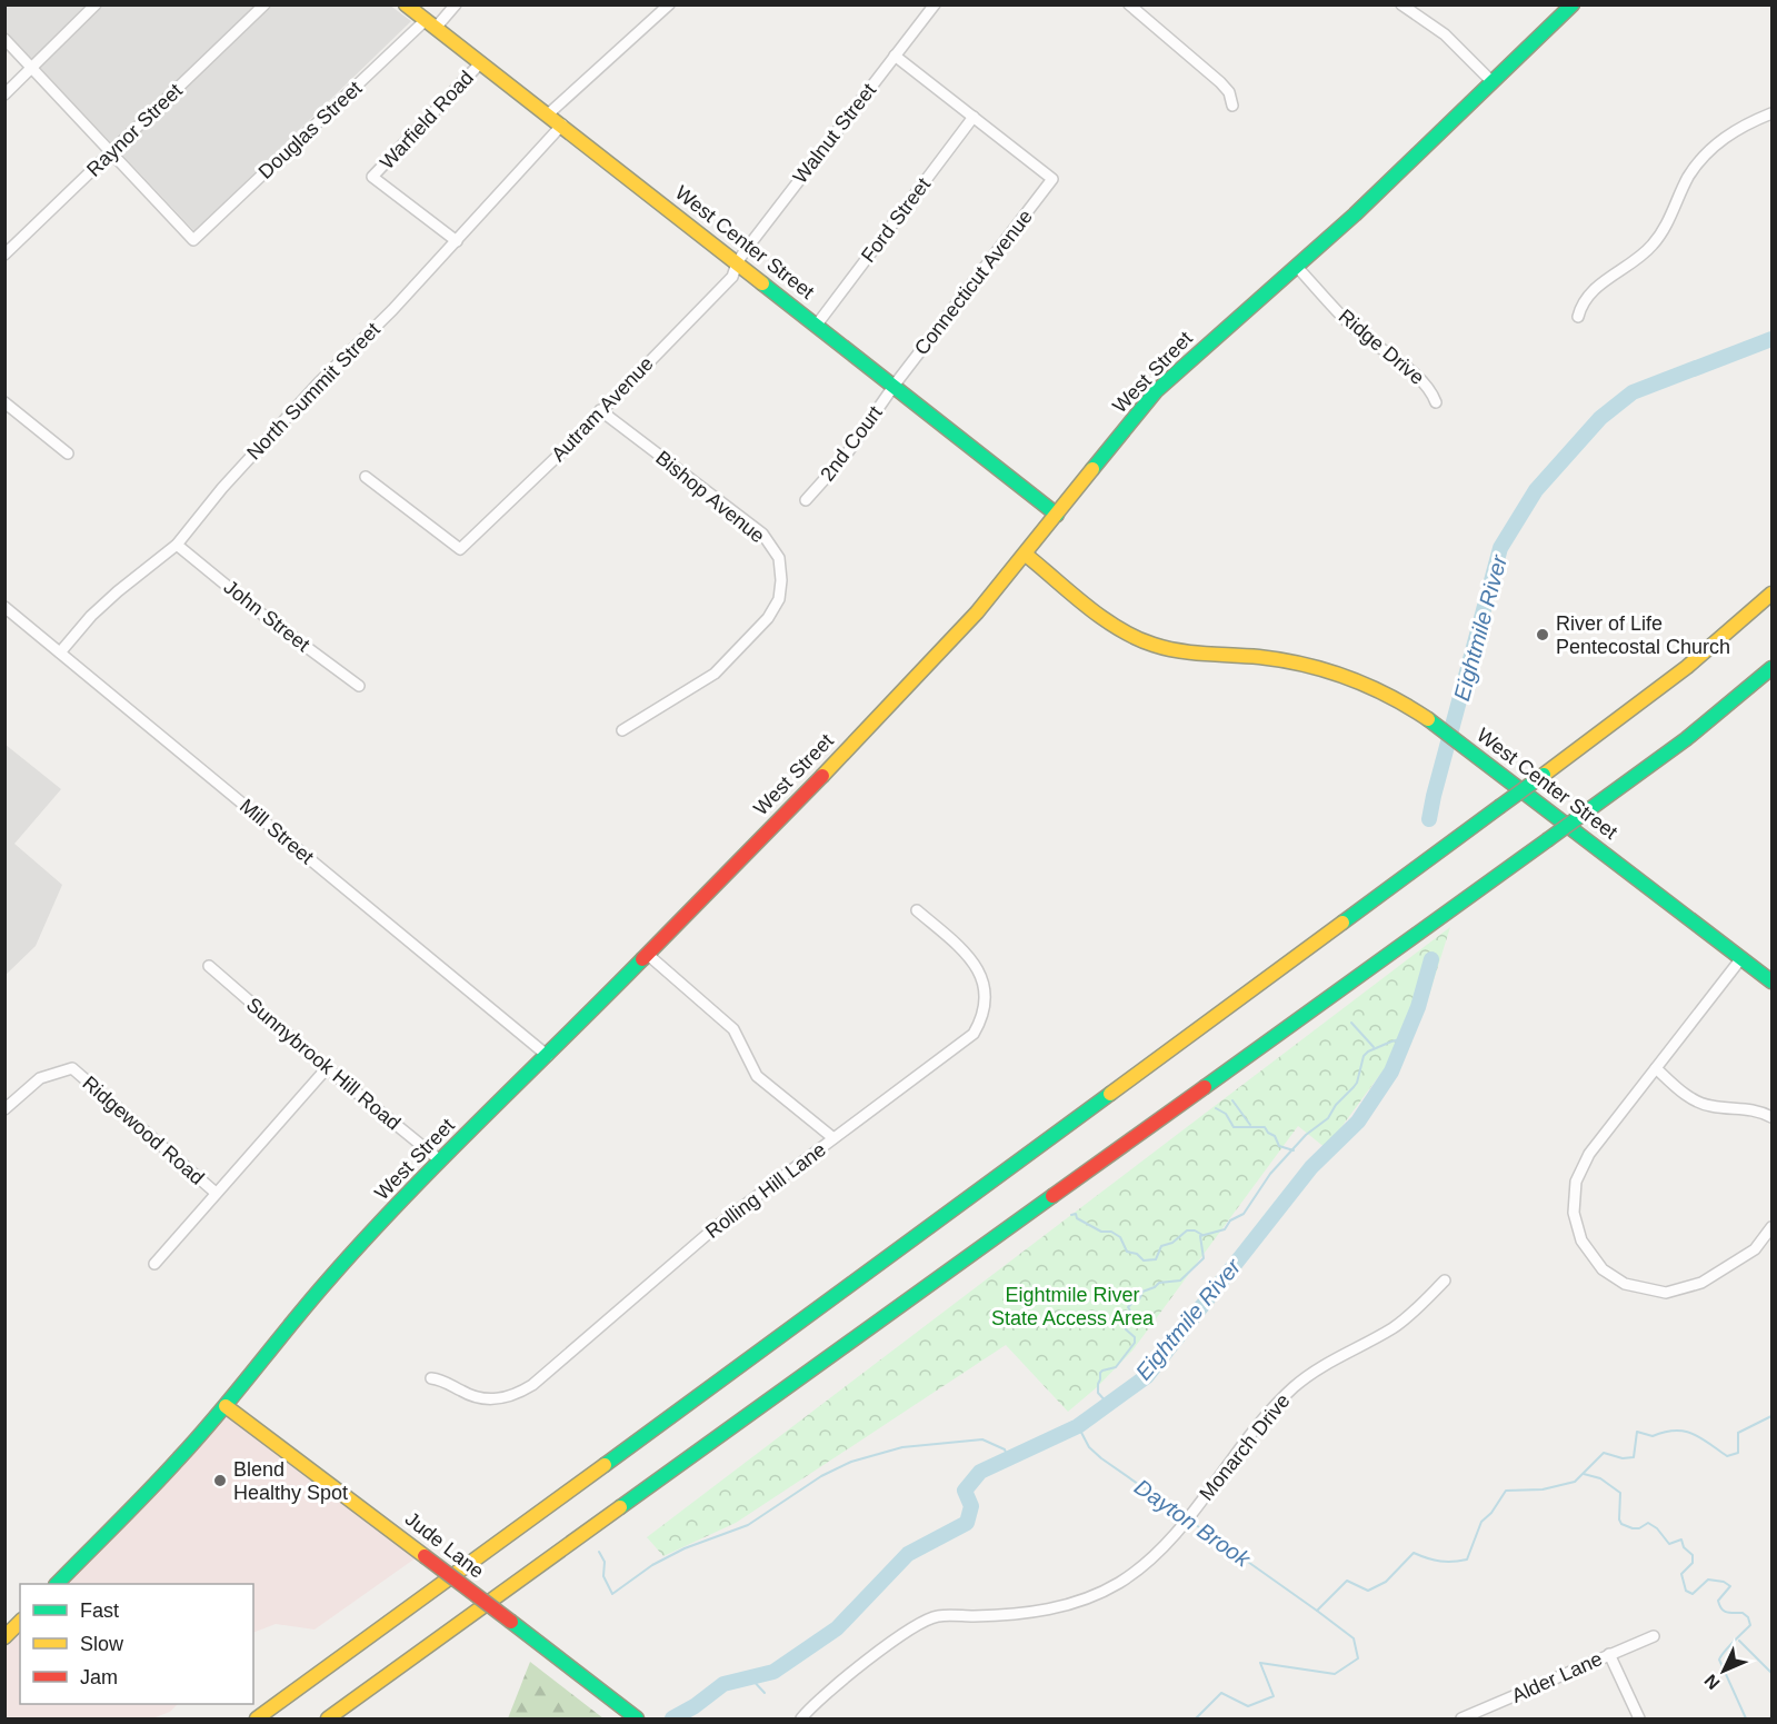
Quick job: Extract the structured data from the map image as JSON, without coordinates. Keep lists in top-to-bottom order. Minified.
{"streets":{"main road":["West Center Street","West Street","Jude Lane"],"street":["Warfield Road","Raynor Street","Douglas Street","Walnut Street","Ford Street","Connecticut Avenue","Ridge Drive","North Summit Street","Autram Avenue","2nd Court","Bishop Avenue","John Street","Mill Street","Sunnybrook Hill Road","Ridgewood Road","Rolling Hill Lane","Monarch Drive","Alder Lane"]},"crossings":[["Warfield Road","West Center Street"],["Warfield Road","North Summit Street"],["Raynor Street","Douglas Street"],["Douglas Street","West Center Street"],["Walnut Street","West Center Street"],["Walnut Street","Autram Avenue"],["Ford Street","West Center Street"],["Ford Street","Connecticut Avenue"],["West Center Street","Connecticut Avenue"],["West Center Street","West Street"],["West Center Street","North Summit Street"],["West Center Street","Autram Avenue"],["West Center Street","2nd Court"],["Connecticut Avenue","2nd Court"],["Ridge Drive","West Street"],["West Street","Mill Street"],["West Street","Sunnybrook Hill Road"],["West Street","Jude Lane"],["North Summit Street","John Street"],["North Summit Street","Mill Street"],["Autram Avenue","Bishop Avenue"]],"water":["Eightmile River","Dayton Brook"],"parks":["Eightmile River State Access Area"],"places":["River of Life Pentecostal Church","Blend Healthy Spot"],"legend":["Fast","Slow","Jam"],"north":"bottom left"}
